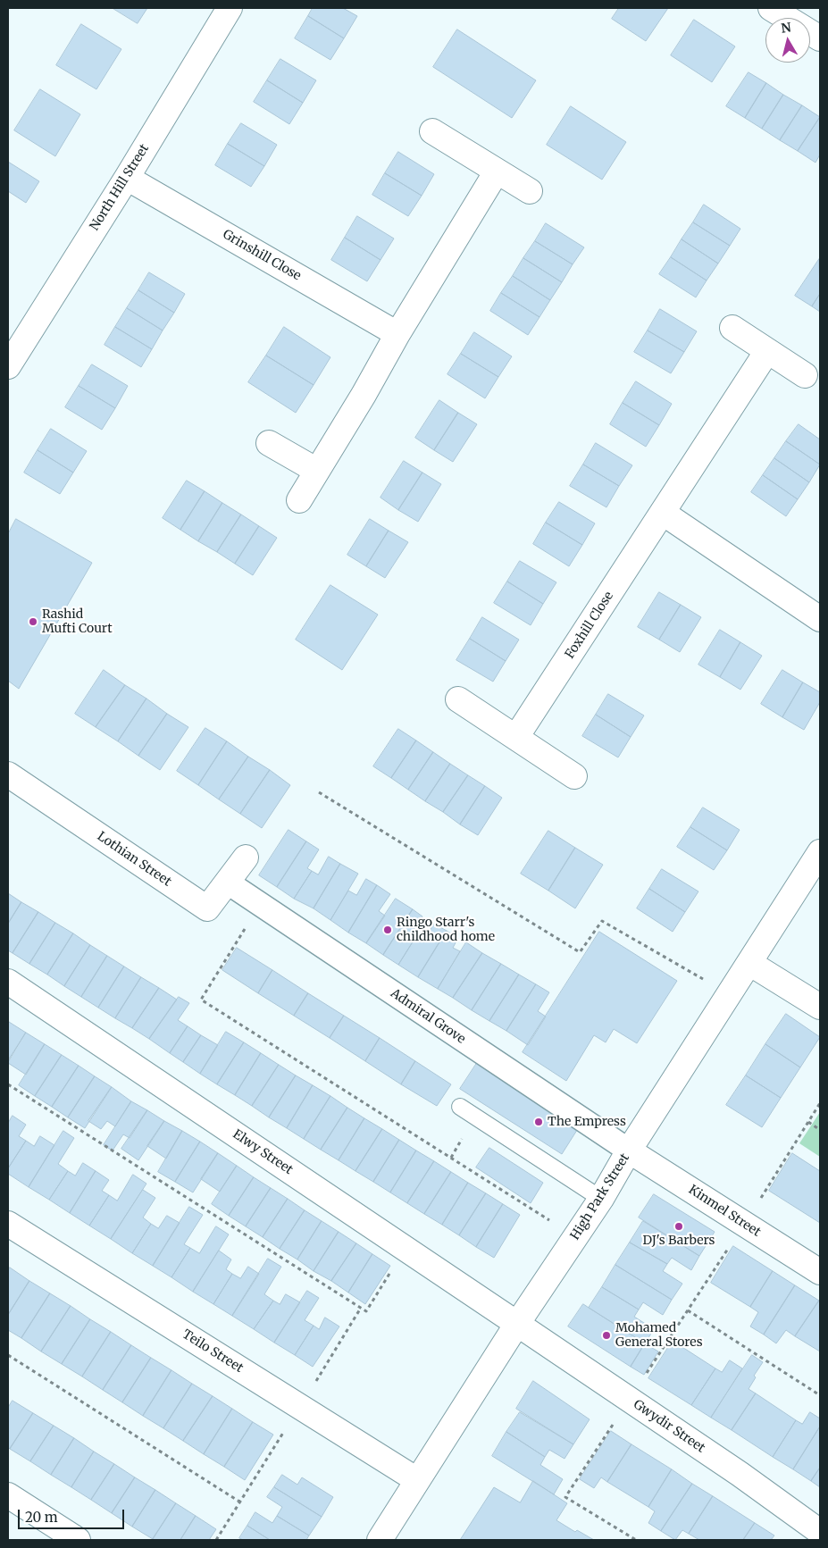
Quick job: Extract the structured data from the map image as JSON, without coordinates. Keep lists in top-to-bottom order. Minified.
{"streets":{"street":["North Hill Street","Grinshill Close","Foxhill Close","Lothian Street","Admiral Grove","Elwy Street","High Park Street","Kinmel Street","Teilo Street","Gwydir Street"]},"crossings":[["North Hill Street","Grinshill Close"],["Lothian Street","Admiral Grove"],["Admiral Grove","High Park Street"],["Admiral Grove","Kinmel Street"],["Elwy Street","High Park Street"],["Elwy Street","Gwydir Street"],["High Park Street","Kinmel Street"],["High Park Street","Teilo Street"],["High Park Street","Gwydir Street"]],"places":["Rashid Mufti Court","Ringo Starr's childhood home","The Empress","DJ's Barbers","Mohamed General Stores"],"scale_bar":"20 m","north":"top"}
